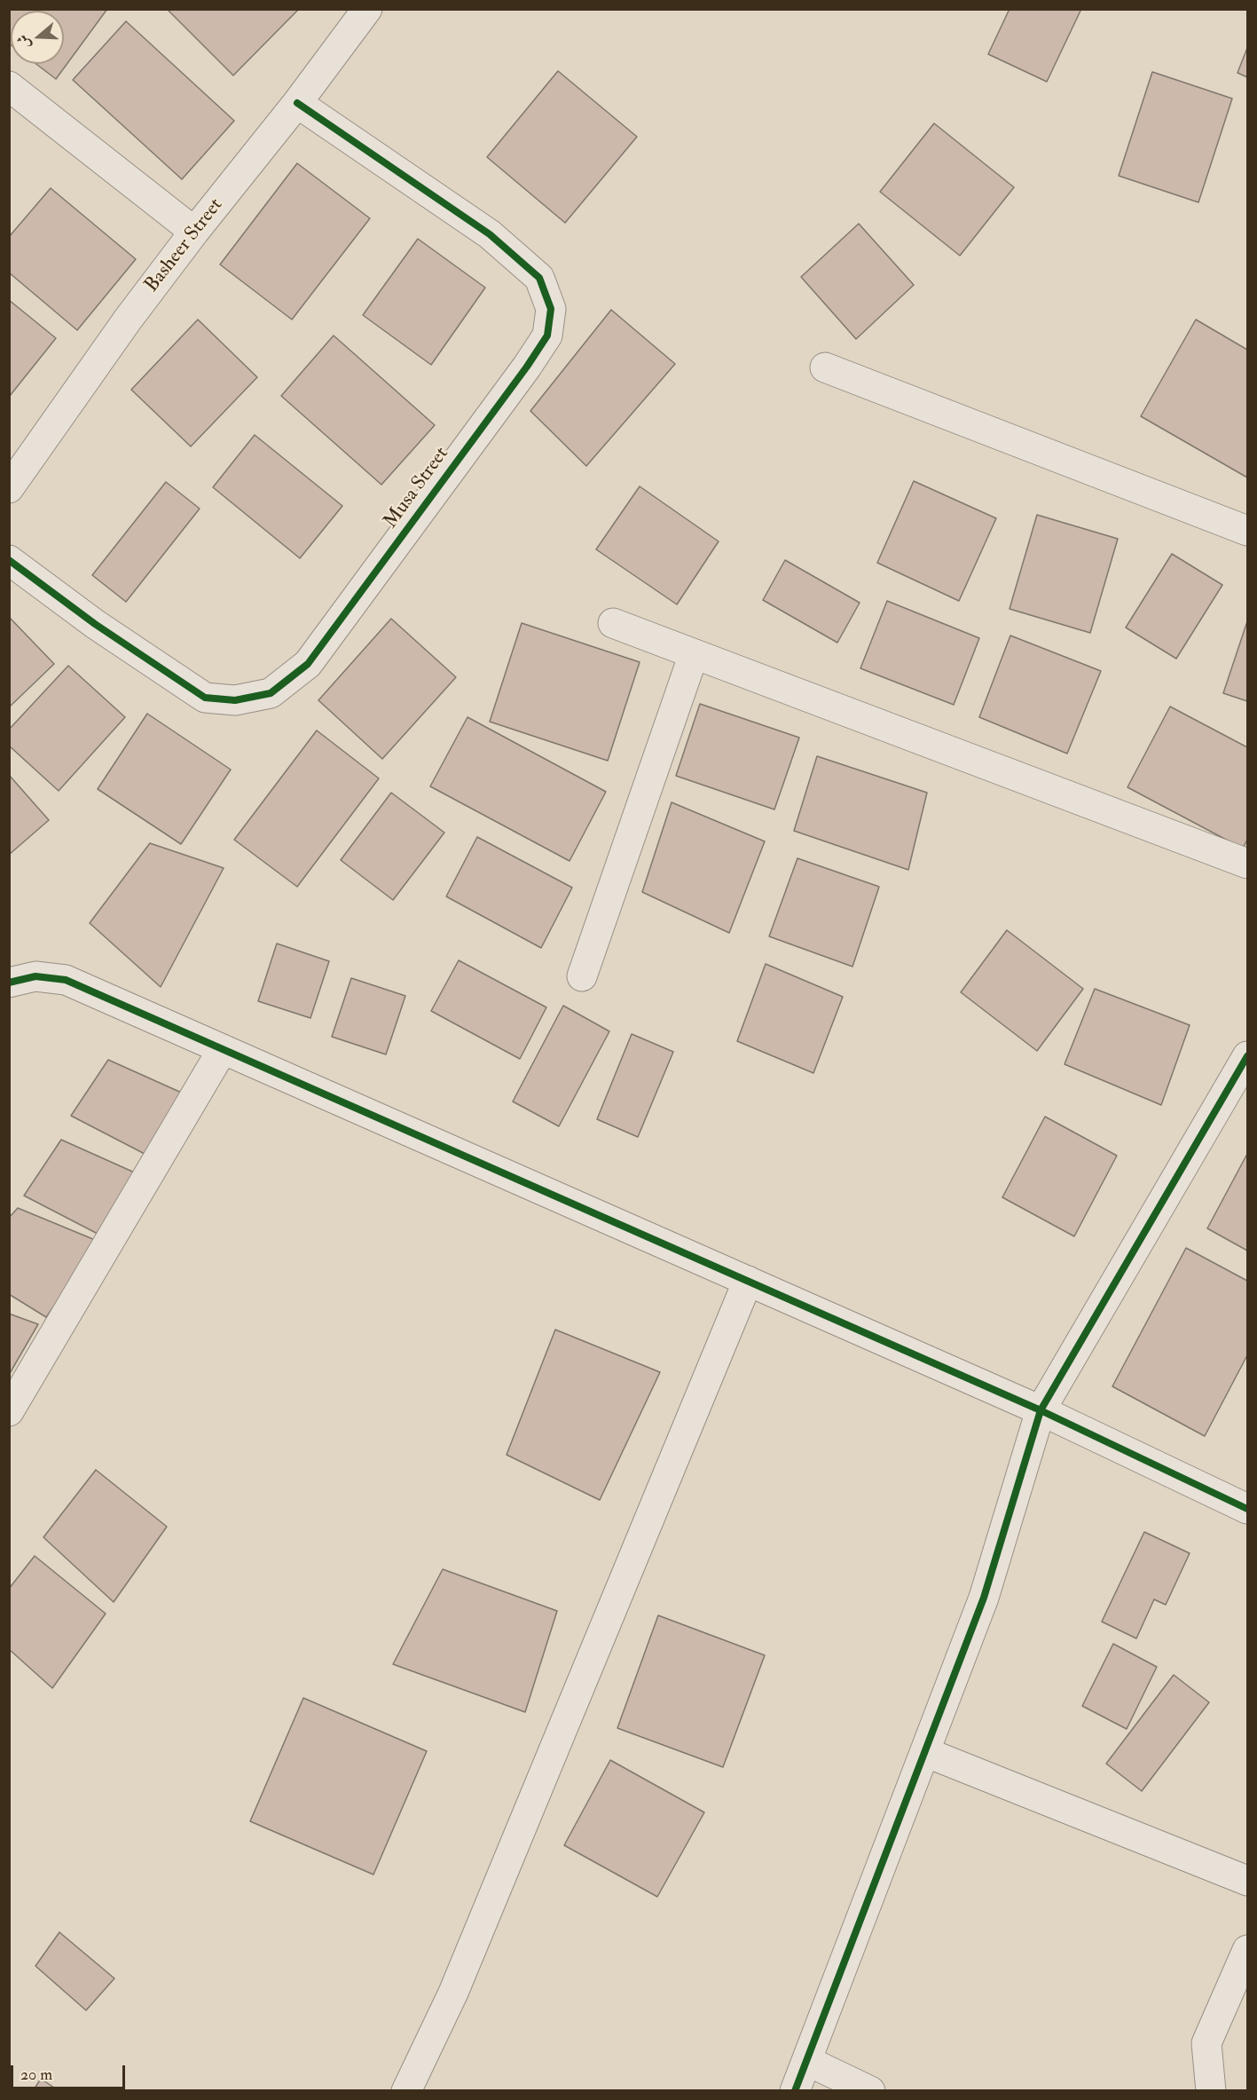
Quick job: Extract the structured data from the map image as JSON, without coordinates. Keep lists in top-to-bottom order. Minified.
{"streets":{"street":["Basheer Street","Musa Street"]},"crossings":[["Basheer Street","Musa Street"]],"scale_bar":"20 m","north":"left"}
